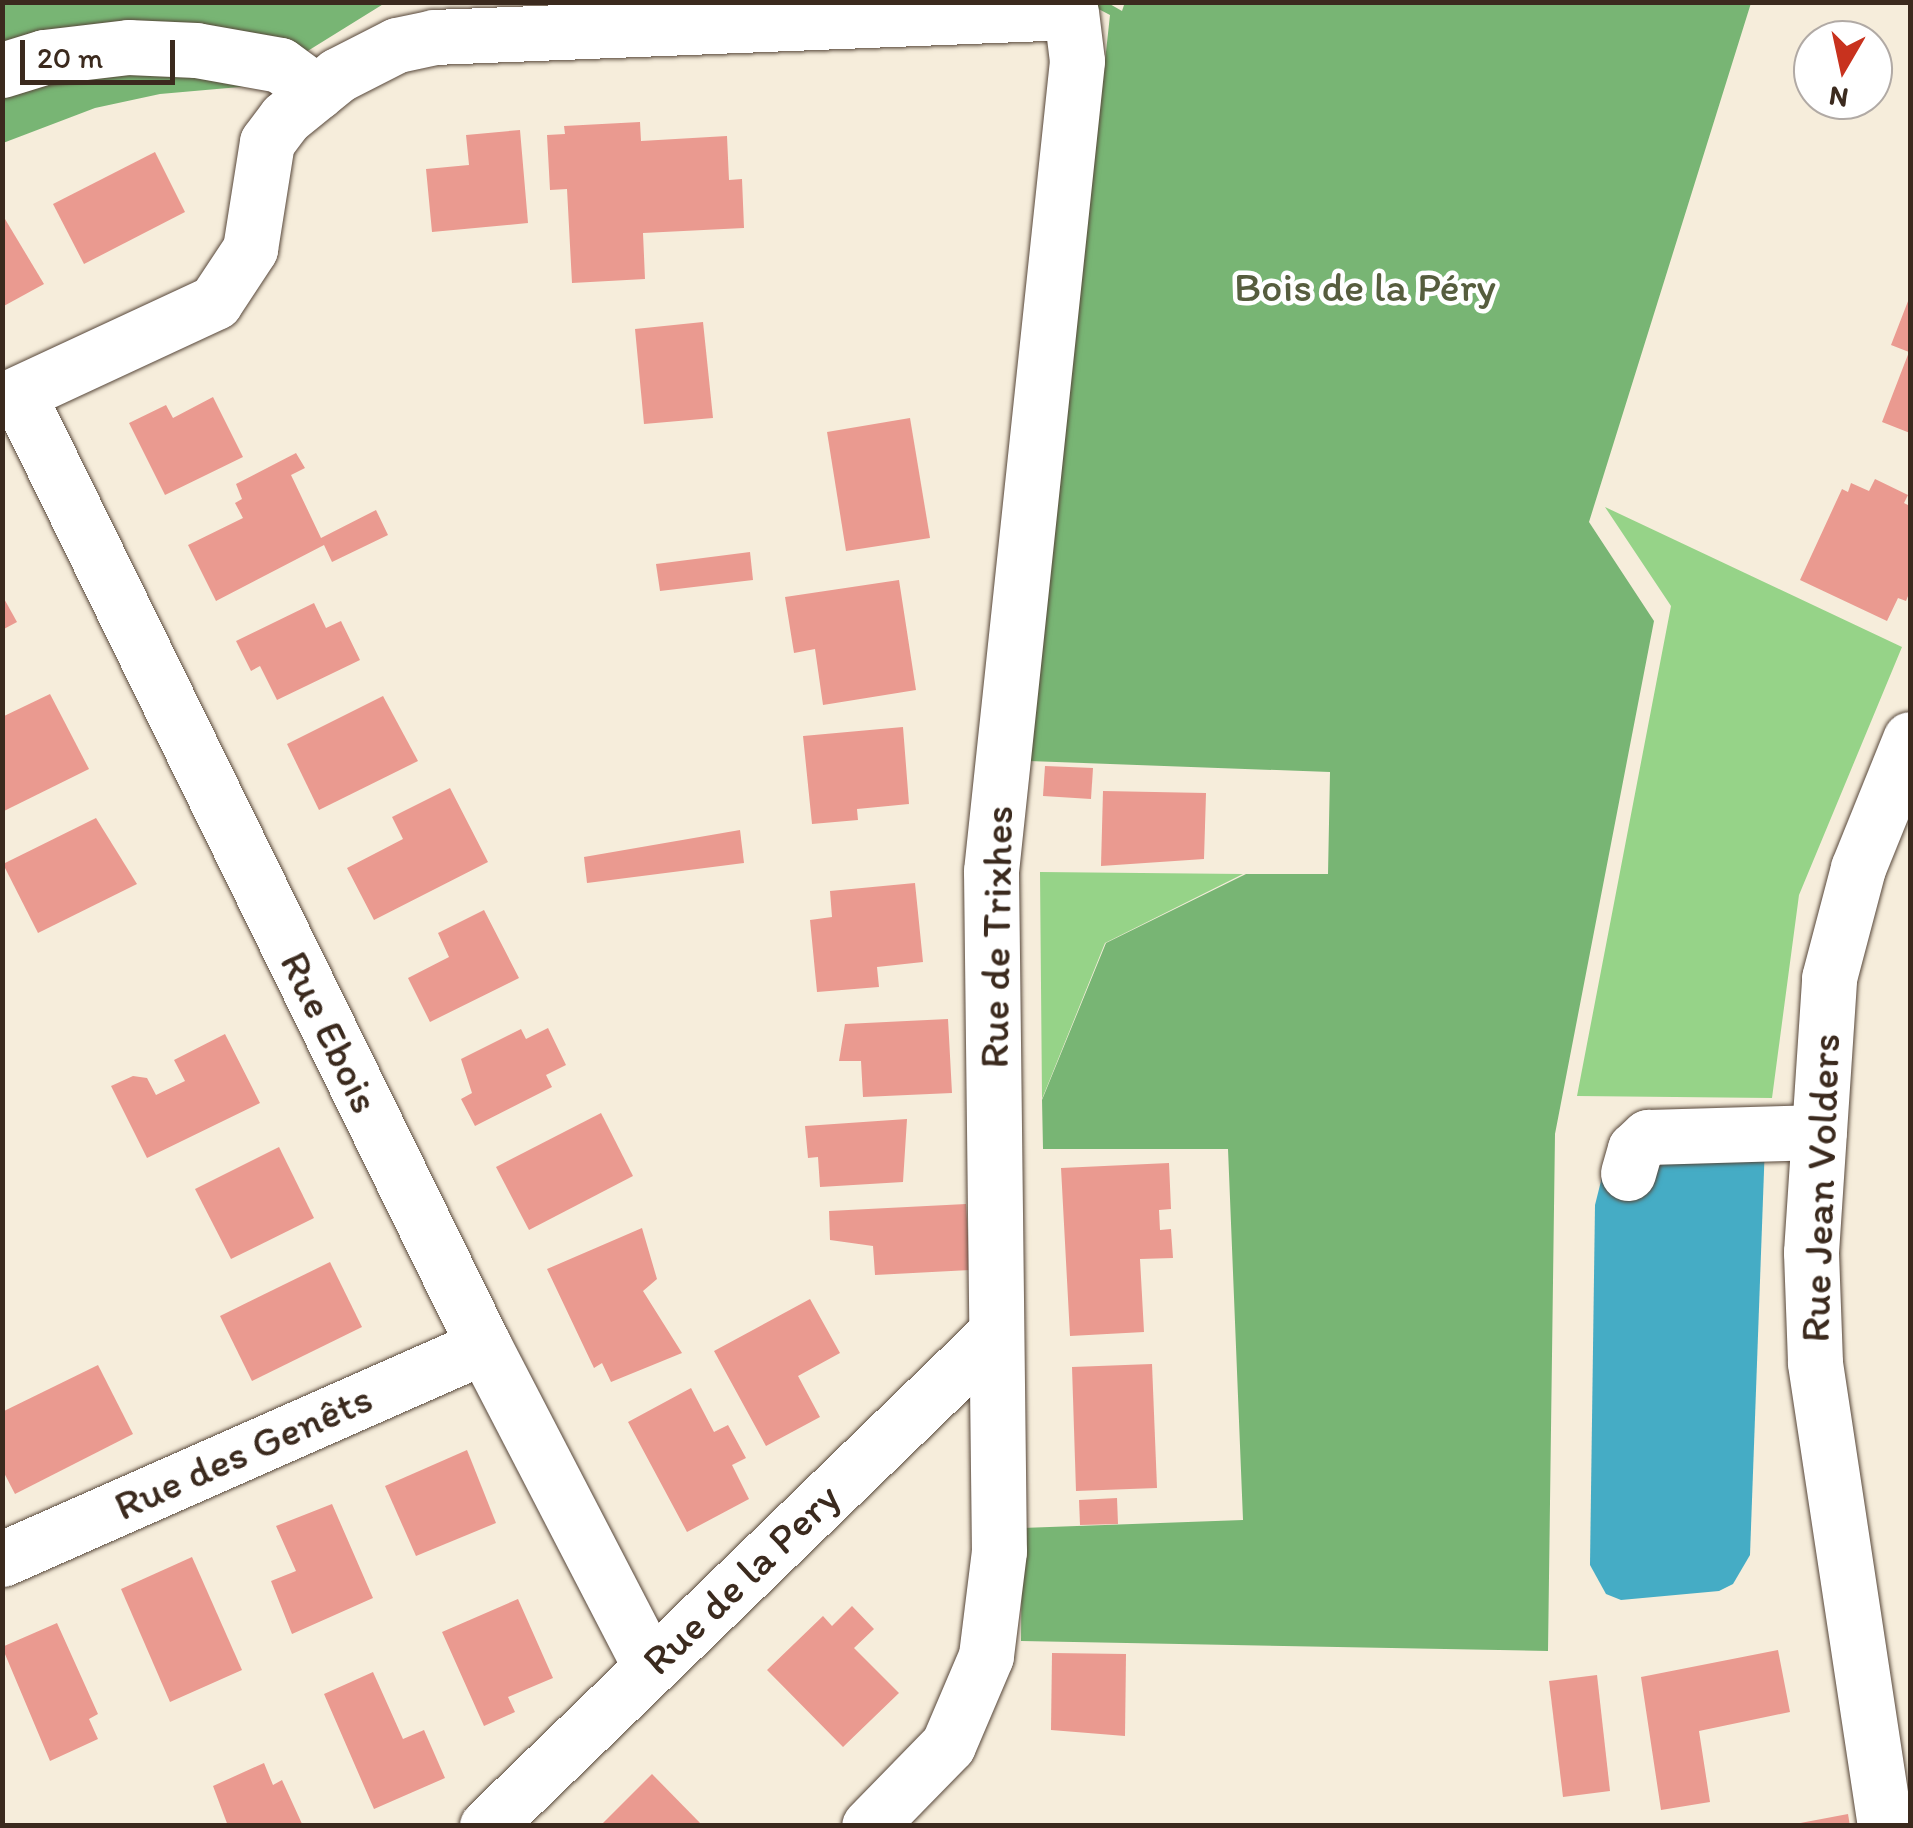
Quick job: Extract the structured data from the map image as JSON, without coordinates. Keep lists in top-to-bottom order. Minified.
{"streets":{"street":["Rue de Trixhes","Rue Ebois","Rue Jean Volders","Rue des Genêts","Rue de la Pery"]},"crossings":[["Rue de Trixhes","Rue de la Pery"],["Rue Ebois","Rue des Genêts"],["Rue Ebois","Rue de la Pery"]],"parks":["Bois de la Péry"],"scale_bar":"20 m","north":"bottom"}
